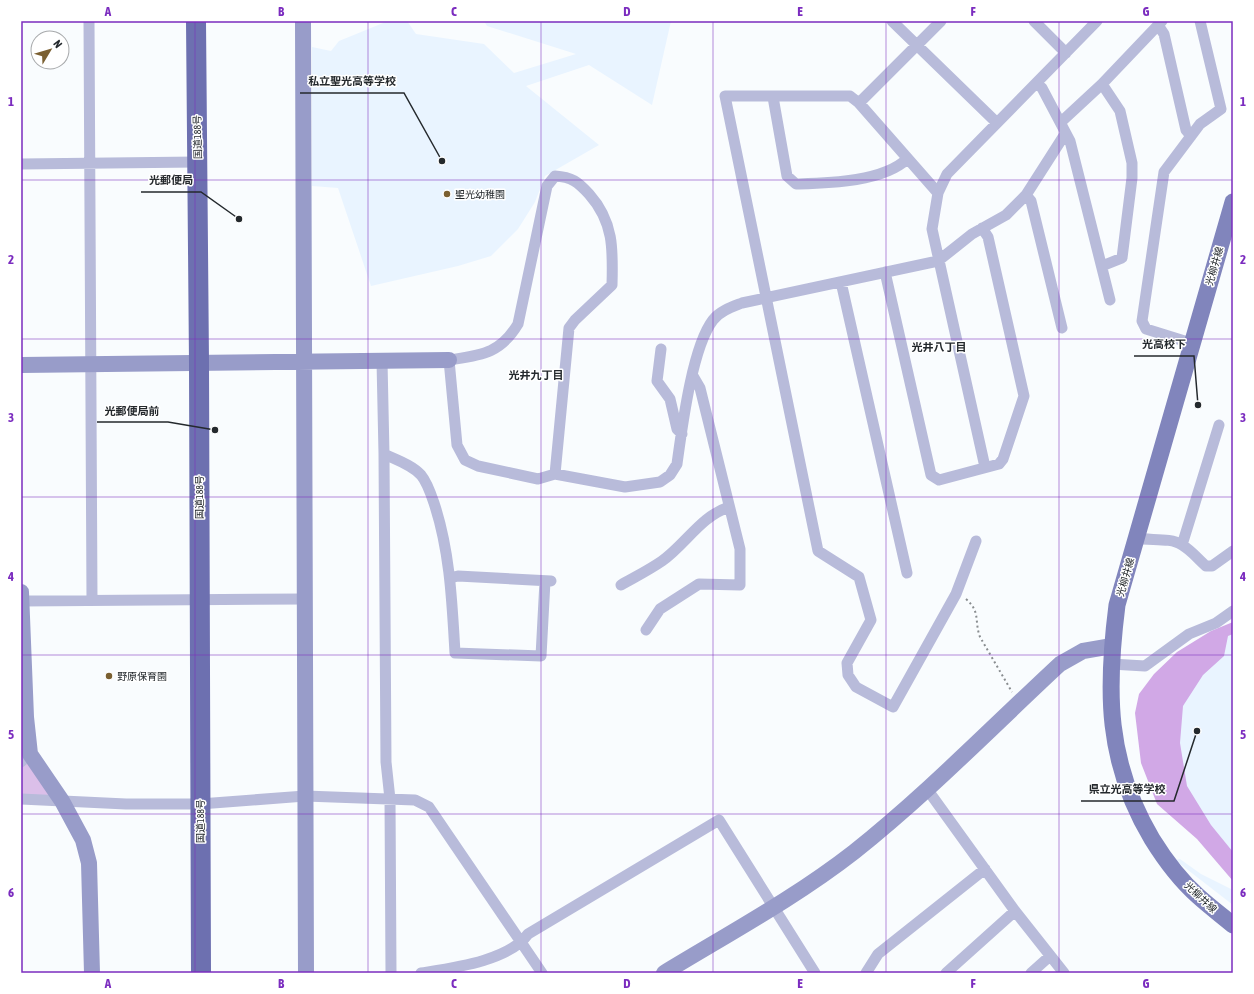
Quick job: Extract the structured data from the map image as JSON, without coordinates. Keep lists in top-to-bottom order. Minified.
{"streets":{"highway":["国道188号"],"main road":["光柳井線"]},"districts":["光井八丁目","光井九丁目"],"places":["私立聖光高等学校","聖光幼稚園","光郵便局","光高校下","光郵便局前","野原保育園","県立光高等学校"],"north":"top right","grid":{"columns":["A","B","C","D","E","F","G"],"rows":["1","2","3","4","5","6"]}}
